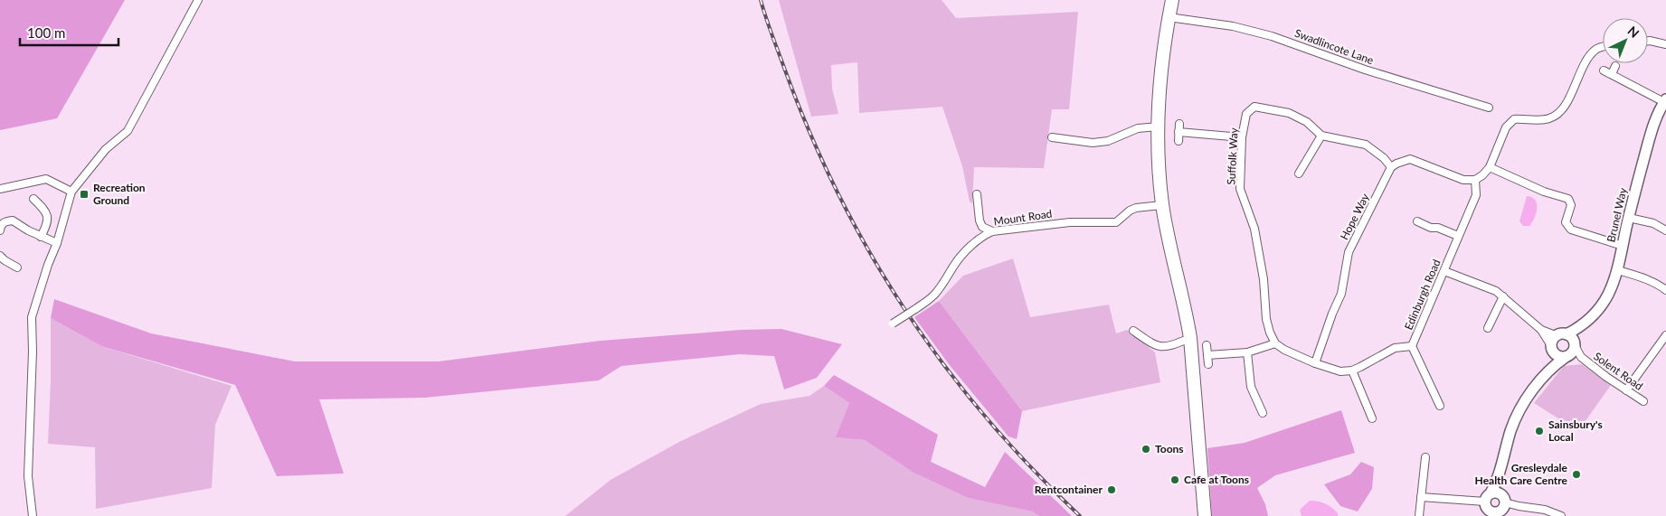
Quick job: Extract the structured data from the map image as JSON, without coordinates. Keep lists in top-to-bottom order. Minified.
{"streets":{"street":["Swadlincote Lane","Suffolk Way","Brunel Way","Hope Way","Mount Road","Edinburgh Road","Solent Road"]},"crossings":[["Suffolk Way","Hope Way"],["Brunel Way","Solent Road"]],"places":{"transit":["Recreation Ground"],"other":["Sainsbury's Local","Toons","Gresleydale Health Care Centre","Cafe at Toons","Rentcontainer"]},"scale_bar":"100 m","north":"top right"}
